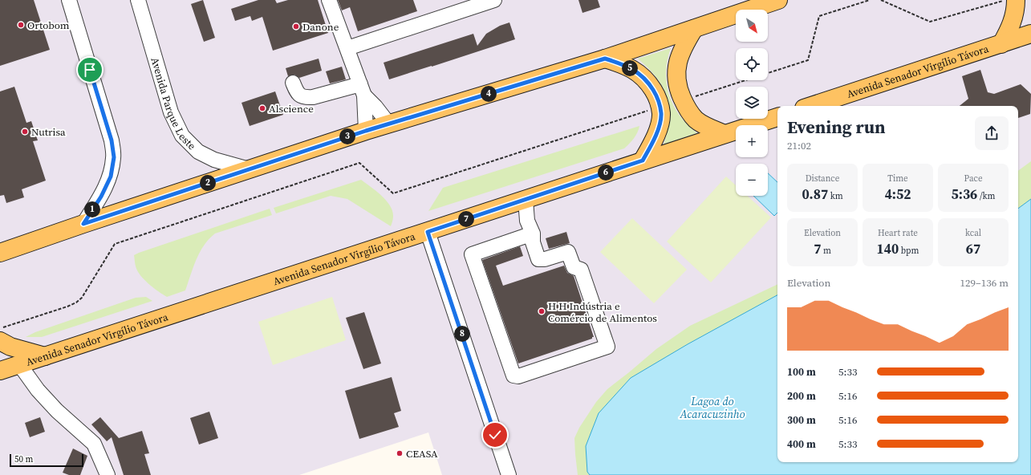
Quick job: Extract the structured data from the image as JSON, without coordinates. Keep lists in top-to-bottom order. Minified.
{"streets":{"main road":["Avenida Senador Virgílio Távora"],"street":["Avenida Parque Leste"]},"water":["Lagoa do Acaracuzinho"],"places":["Ortobom","Danone","Alscience","Nutrisa","H H Indústria e Comércio de Alimentos","CEASA"],"scale_bar":"50 m","north":"bottom right","page":{"map_buttons":["+","−"],"pins":["5","4","3","6","2","1","7","8"],"heading":["Evening run","21:02"],"stats":[["Distance","0.87 km"],["Time","4:52"],["Pace","5:36 /km"],["Elevation","7 m"],["Heart rate","140 bpm"],["kcal","67"]],"chart":["Elevation","129–136 m"],"list":[{"name":"100 m","note":"5:33"},{"name":"200 m","note":"5:16"},{"name":"300 m","note":"5:16"},{"name":"400 m","note":"5:33"}],"scale":"50 m"}}
